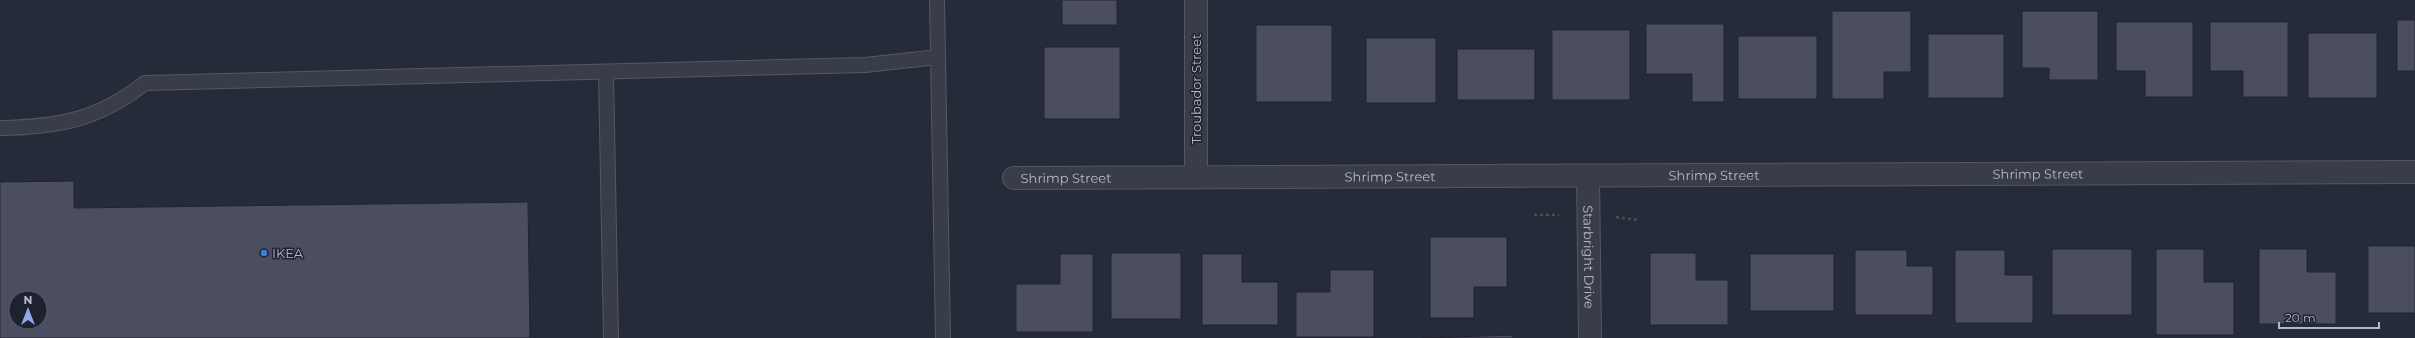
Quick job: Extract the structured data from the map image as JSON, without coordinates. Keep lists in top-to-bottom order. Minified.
{"streets":{"street":["Troubador Street","Shrimp Street","Starbright Drive"]},"crossings":[["Troubador Street","Shrimp Street"],["Shrimp Street","Starbright Drive"]],"places":["IKEA"],"scale_bar":"20 m","north":"top"}
